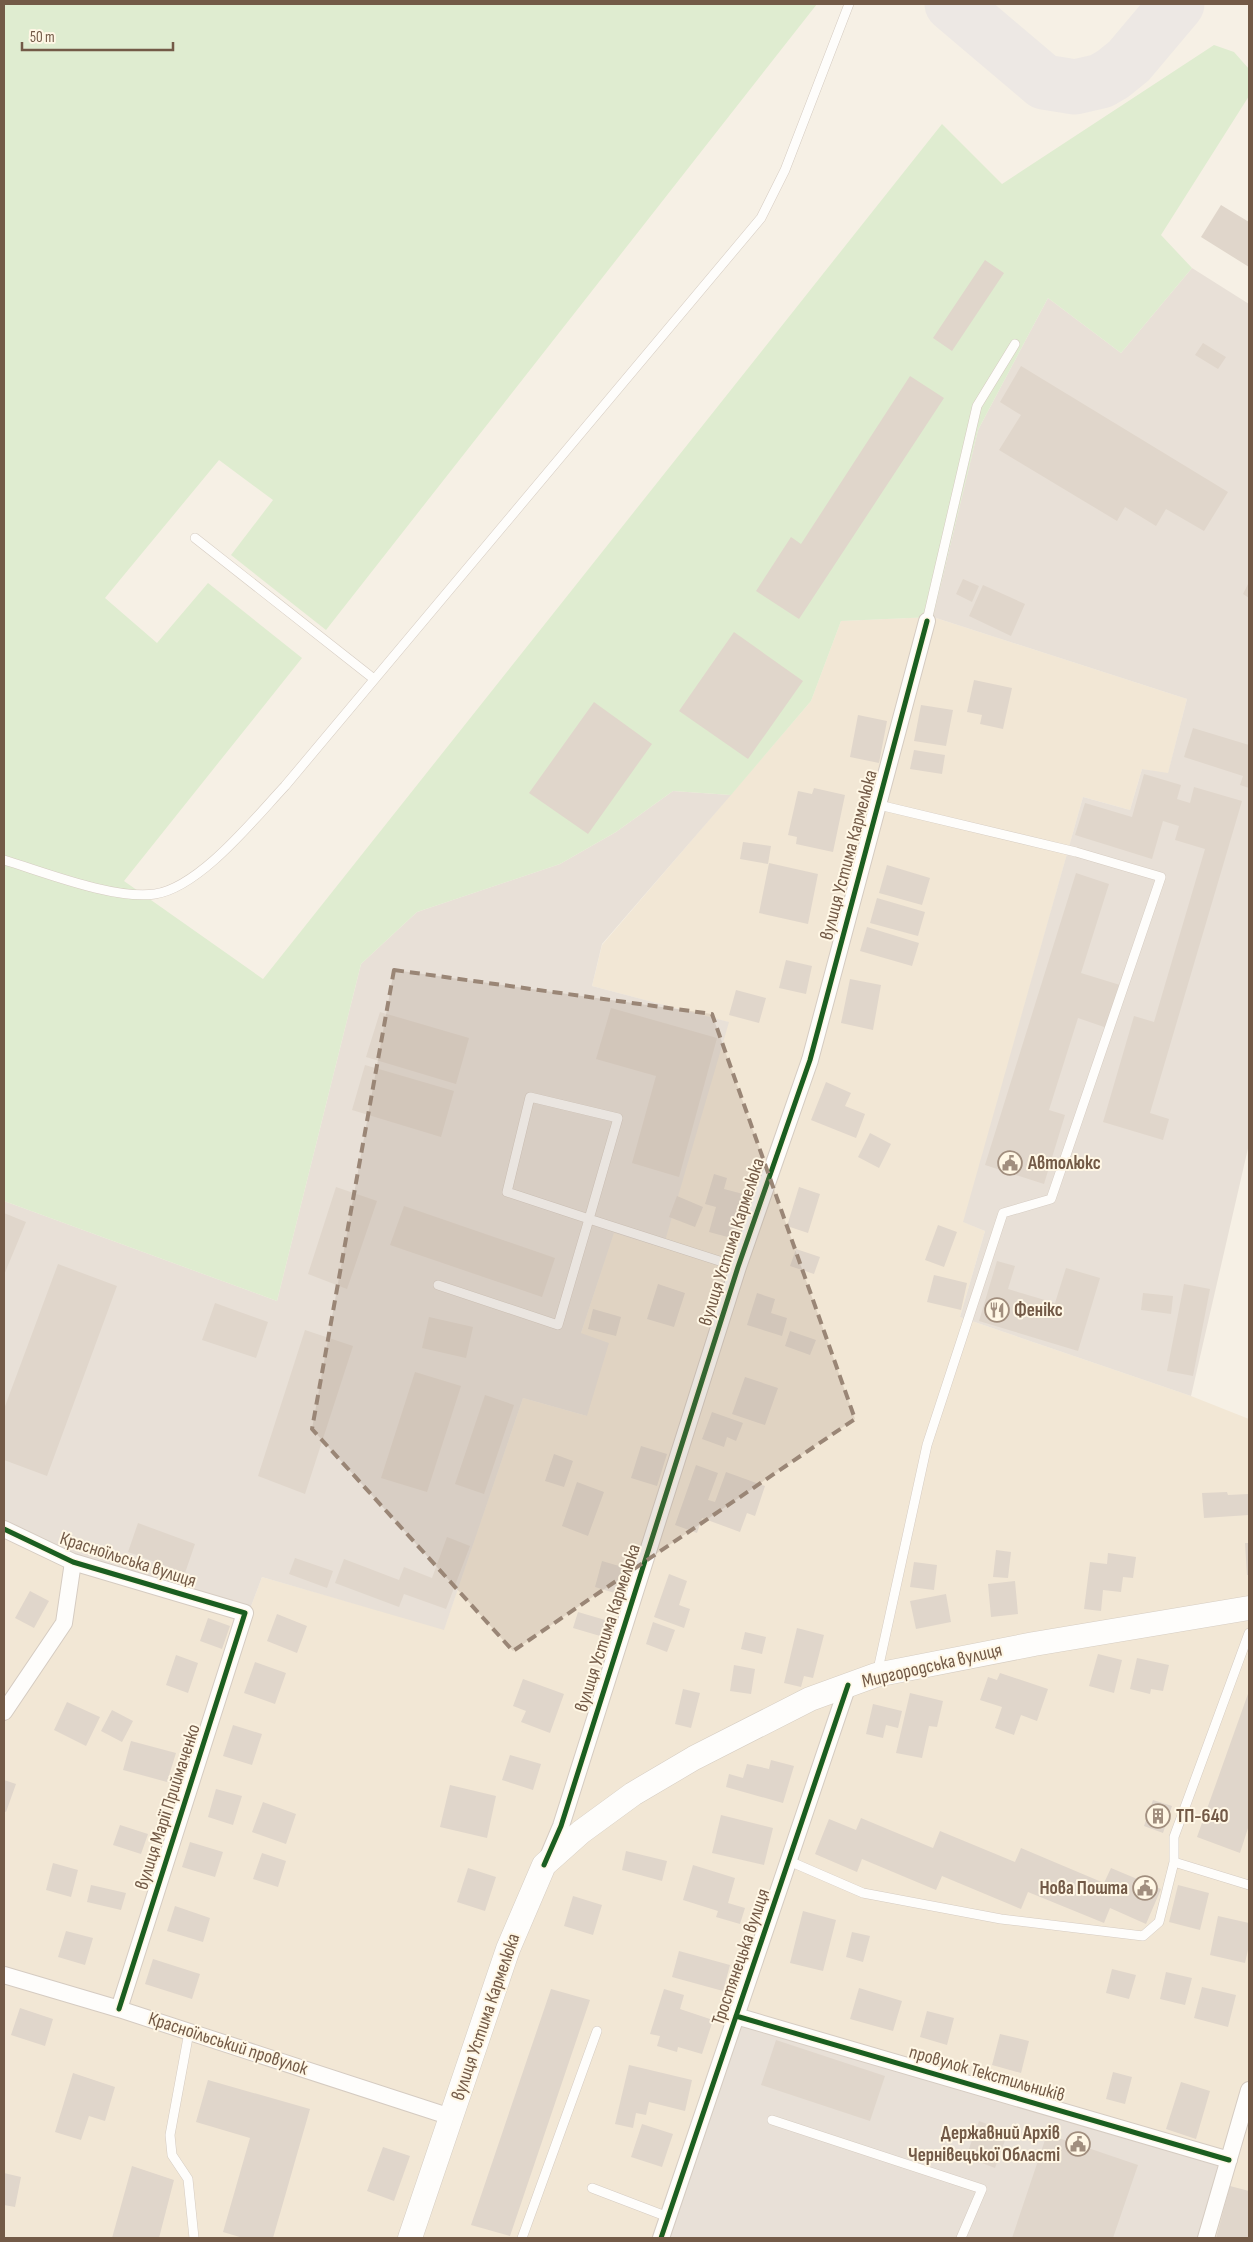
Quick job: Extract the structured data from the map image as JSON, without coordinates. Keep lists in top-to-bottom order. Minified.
{"streets":{"main road":["вулиця Устима Кармелюка","Миргородська вулиця"],"street":["Красноїльська вулиця","вулиця Марії Приймаченко","Тростянецька вулиця","Красноїльський провулок","провулок Текстильників"]},"crossings":[["вулиця Устима Кармелюка","Миргородська вулиця"],["вулиця Устима Кармелюка","Красноїльський провулок"],["Красноїльська вулиця","вулиця Марії Приймаченко"],["Миргородська вулиця","Тростянецька вулиця"],["вулиця Марії Приймаченко","Красноїльський провулок"],["Тростянецька вулиця","провулок Текстильників"]],"places":{"public building":["Автолюкс","Нова Пошта","Державний Архів Чернівецької Області"],"restaurant":["Фенікс"],"building":["ТП-640"]},"scale_bar":"50 m"}
